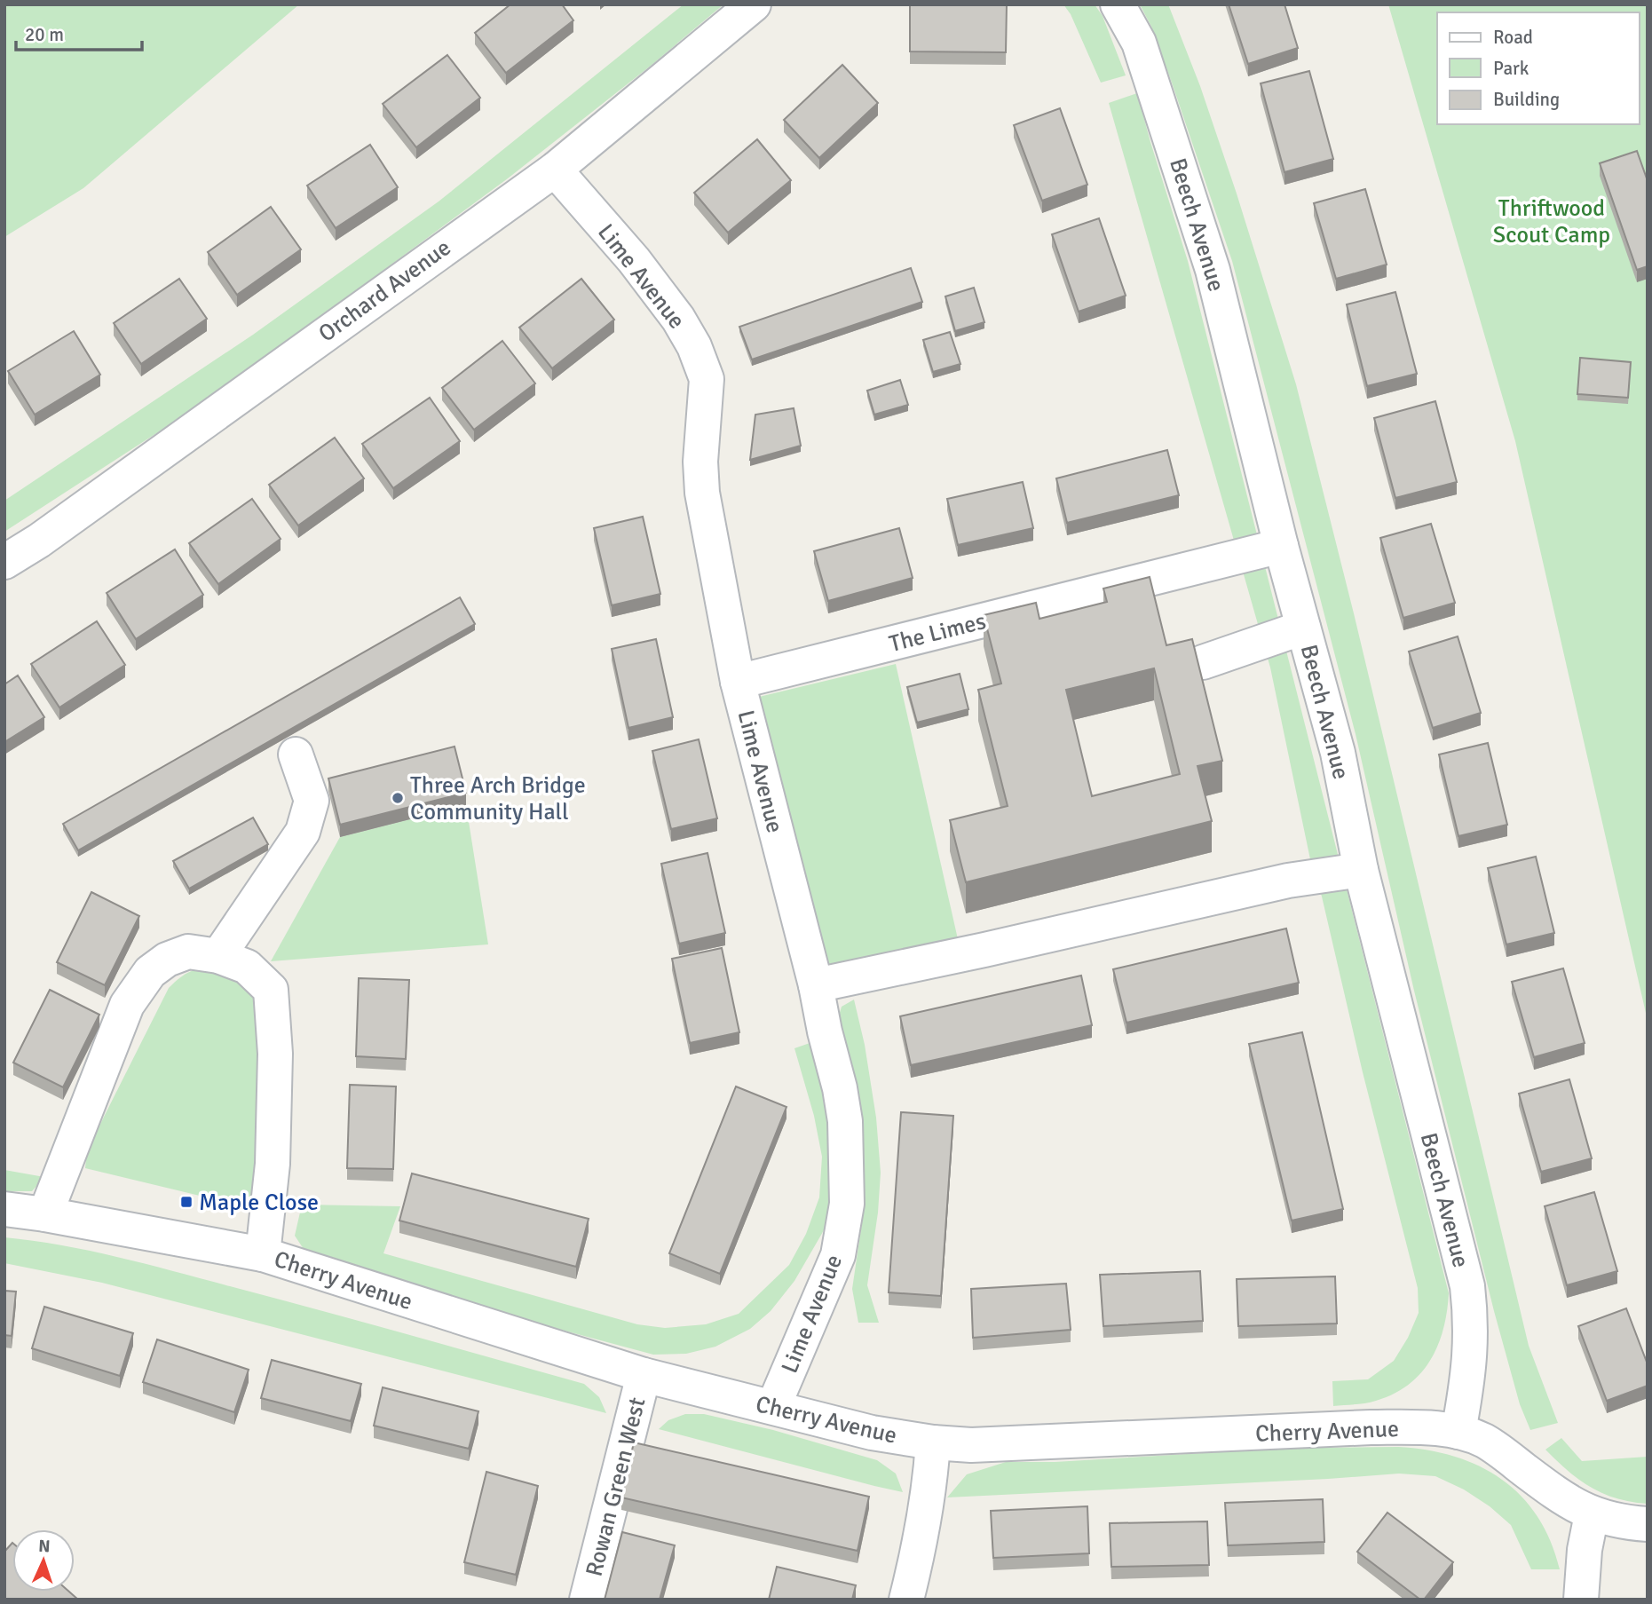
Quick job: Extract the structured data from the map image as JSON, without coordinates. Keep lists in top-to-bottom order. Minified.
{"streets":{"street":["Beech Avenue","Lime Avenue","Orchard Avenue","The Limes","Cherry Avenue","Rowan Green West"]},"crossings":[["Beech Avenue","The Limes"],["Beech Avenue","Cherry Avenue"],["Lime Avenue","Orchard Avenue"],["Lime Avenue","The Limes"],["Lime Avenue","Cherry Avenue"],["Cherry Avenue","Rowan Green West"]],"parks":["Thriftwood Scout Camp"],"places":{"other":["Three Arch Bridge Community Hall"],"transit":["Maple Close"]},"legend":["Road","Park","Building"],"scale_bar":"20 m","north":"top"}
